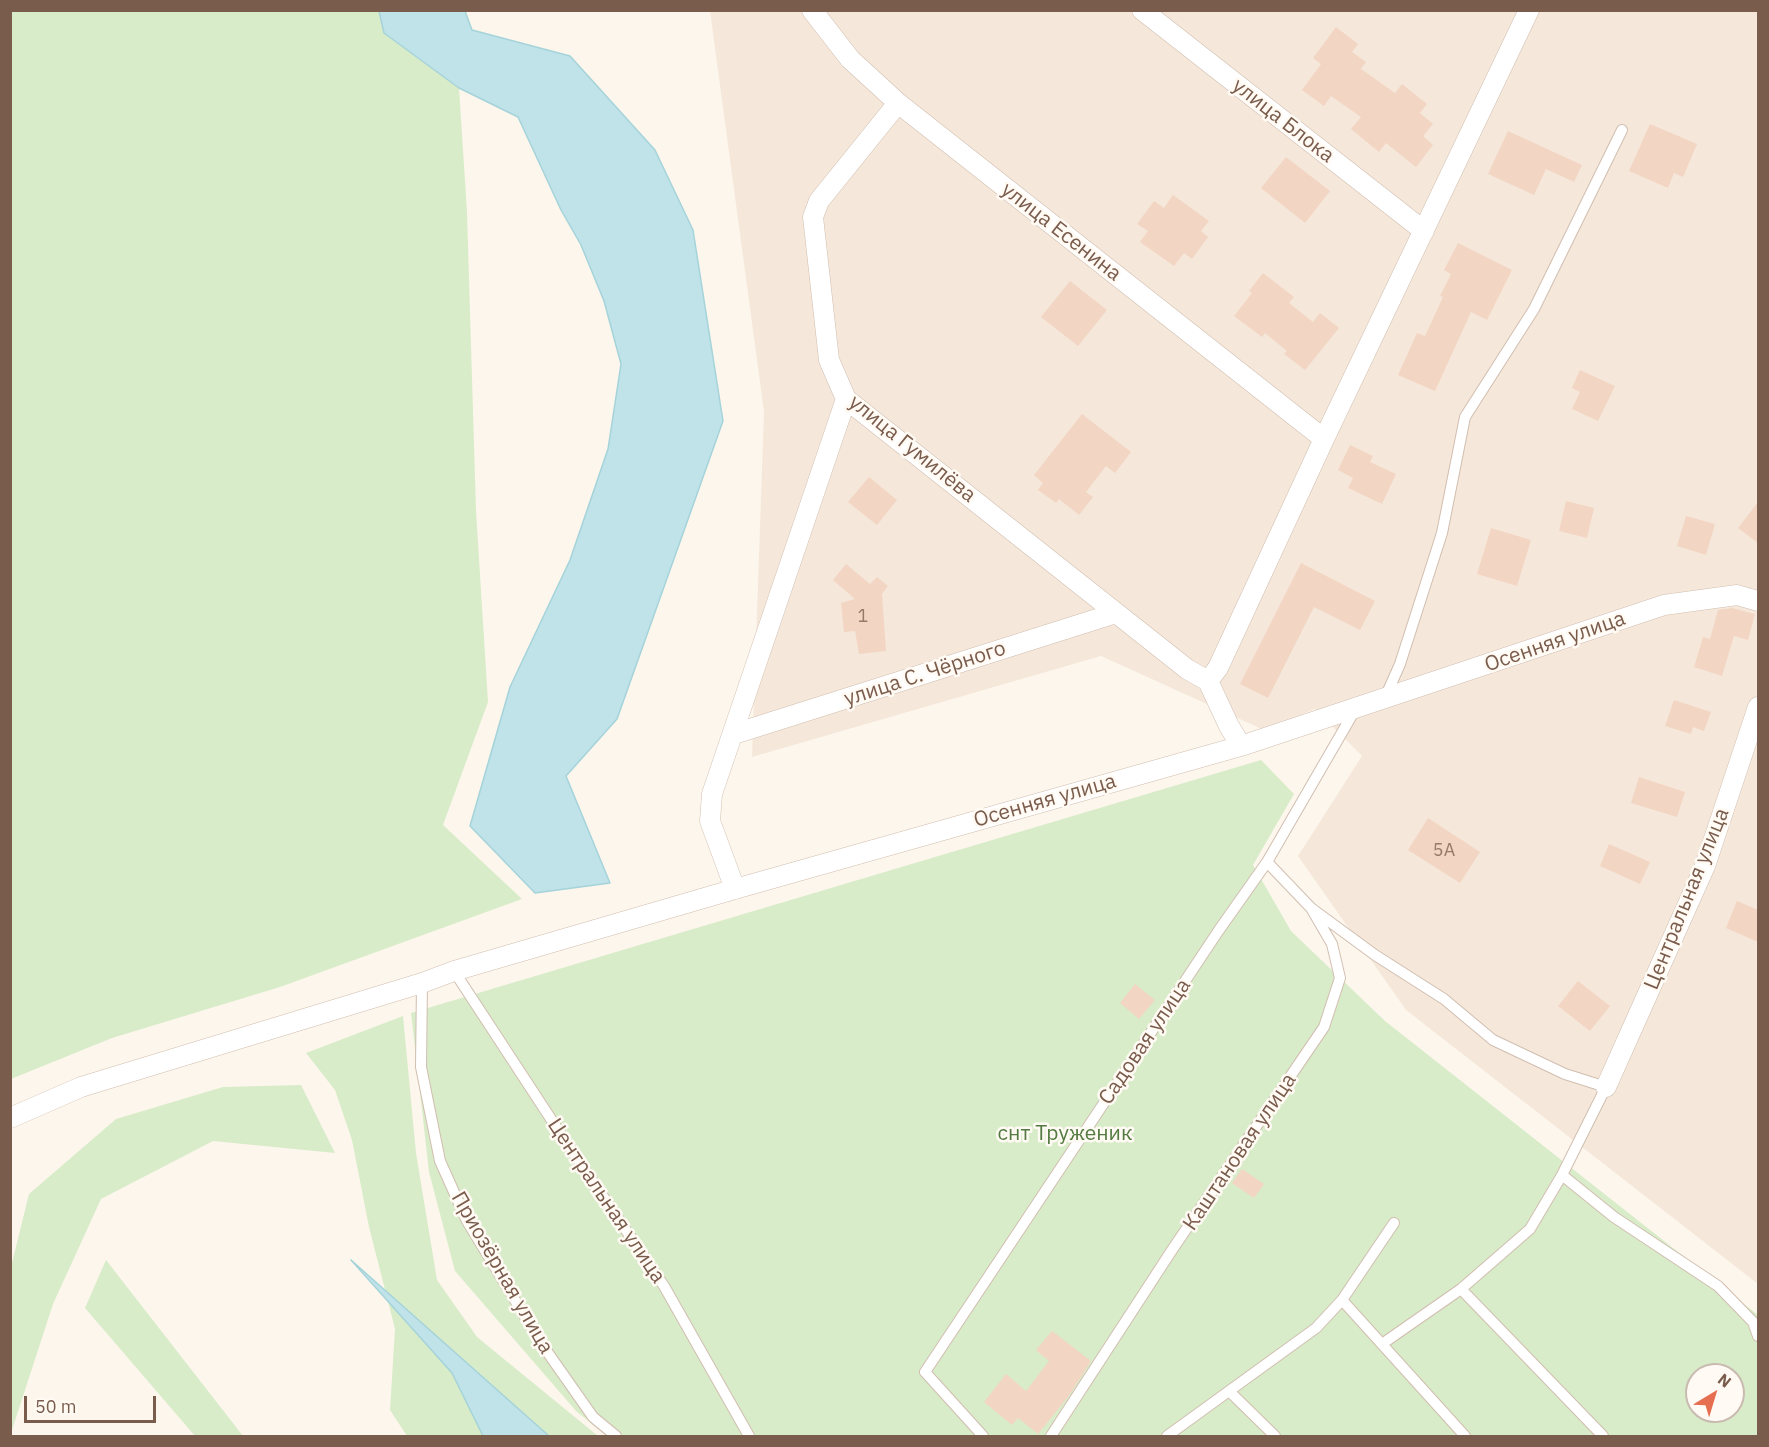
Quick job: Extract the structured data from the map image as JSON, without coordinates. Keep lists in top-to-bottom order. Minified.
{"streets":{"street":["улица Блока","улица Есенина","улица Гумилёва","Осенняя улица","улица С. Чёрного","Центральная улица"],"lane":["Садовая улица","Каштановая улица","Приозёрная улица"]},"crossings":[["улица Есенина","улица Гумилёва"],["улица Гумилёва","улица С. Чёрного"],["Осенняя улица","Центральная улица"],["Осенняя улица","Приозёрная улица"],["Садовая улица","Каштановая улица"]],"parks":["снт Труженик"],"house_numbers":["1","5А"],"scale_bar":"50 m","north":"top right"}
